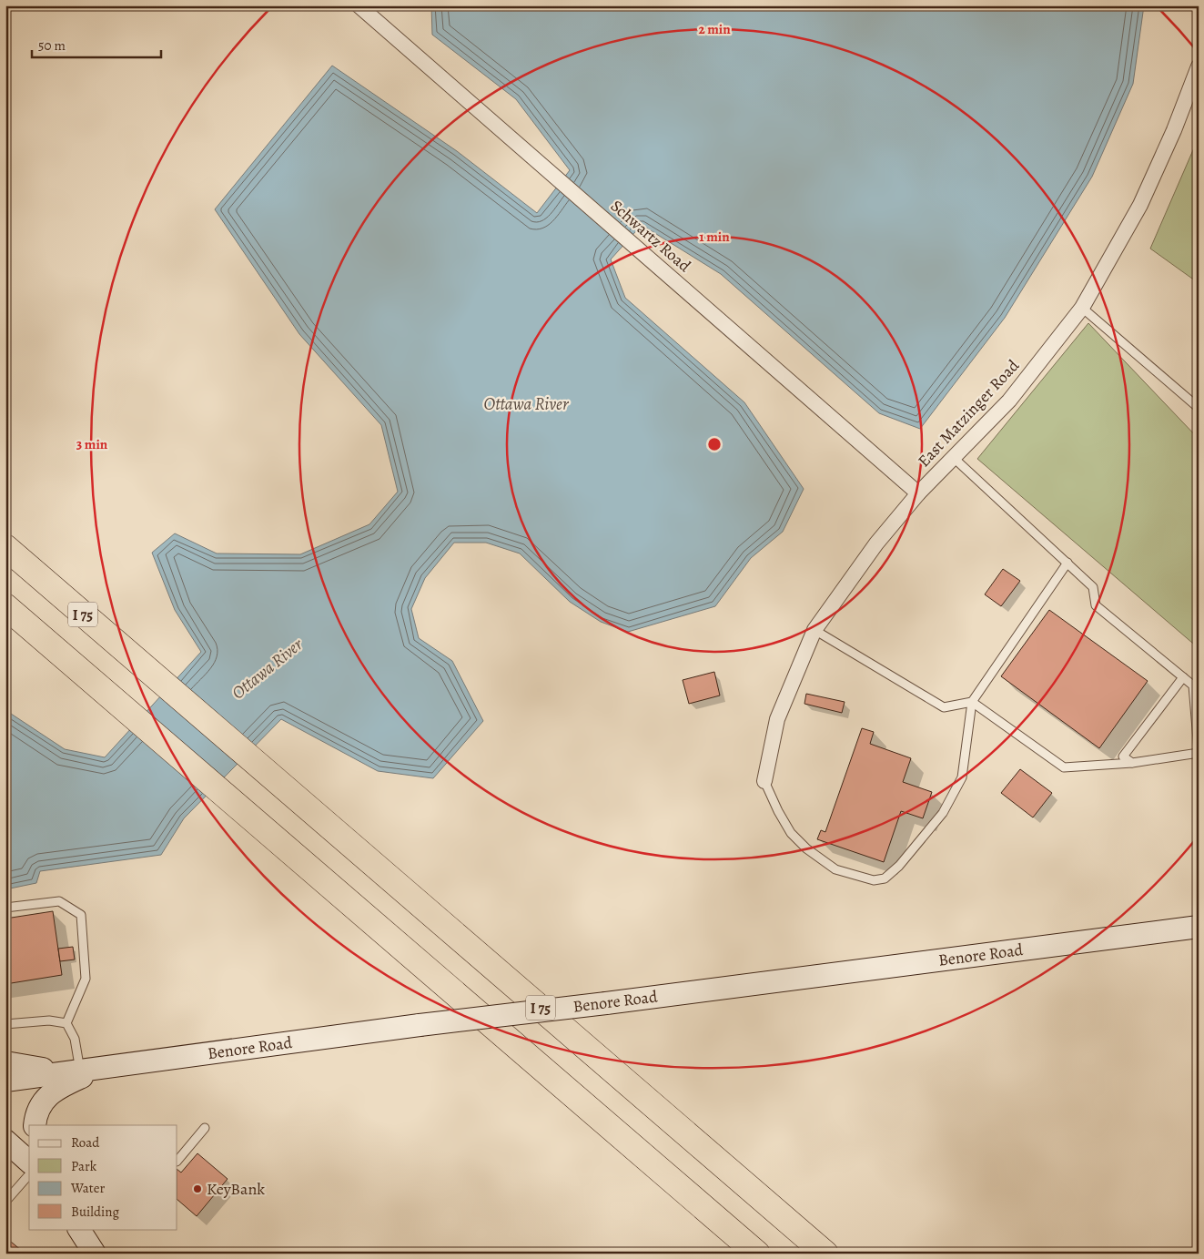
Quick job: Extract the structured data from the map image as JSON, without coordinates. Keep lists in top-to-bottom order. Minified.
{"streets":{"highway":["I 75"],"main road":["Benore Road"],"street":["Schwartz Road","East Matzinger Road"]},"crossings":[["Schwartz Road","East Matzinger Road"]],"water":["Ottawa River"],"places":["KeyBank"],"legend":["Road","Park","Water","Building"],"scale_bar":"50 m","rings":["2 min","1 min","3 min"]}
